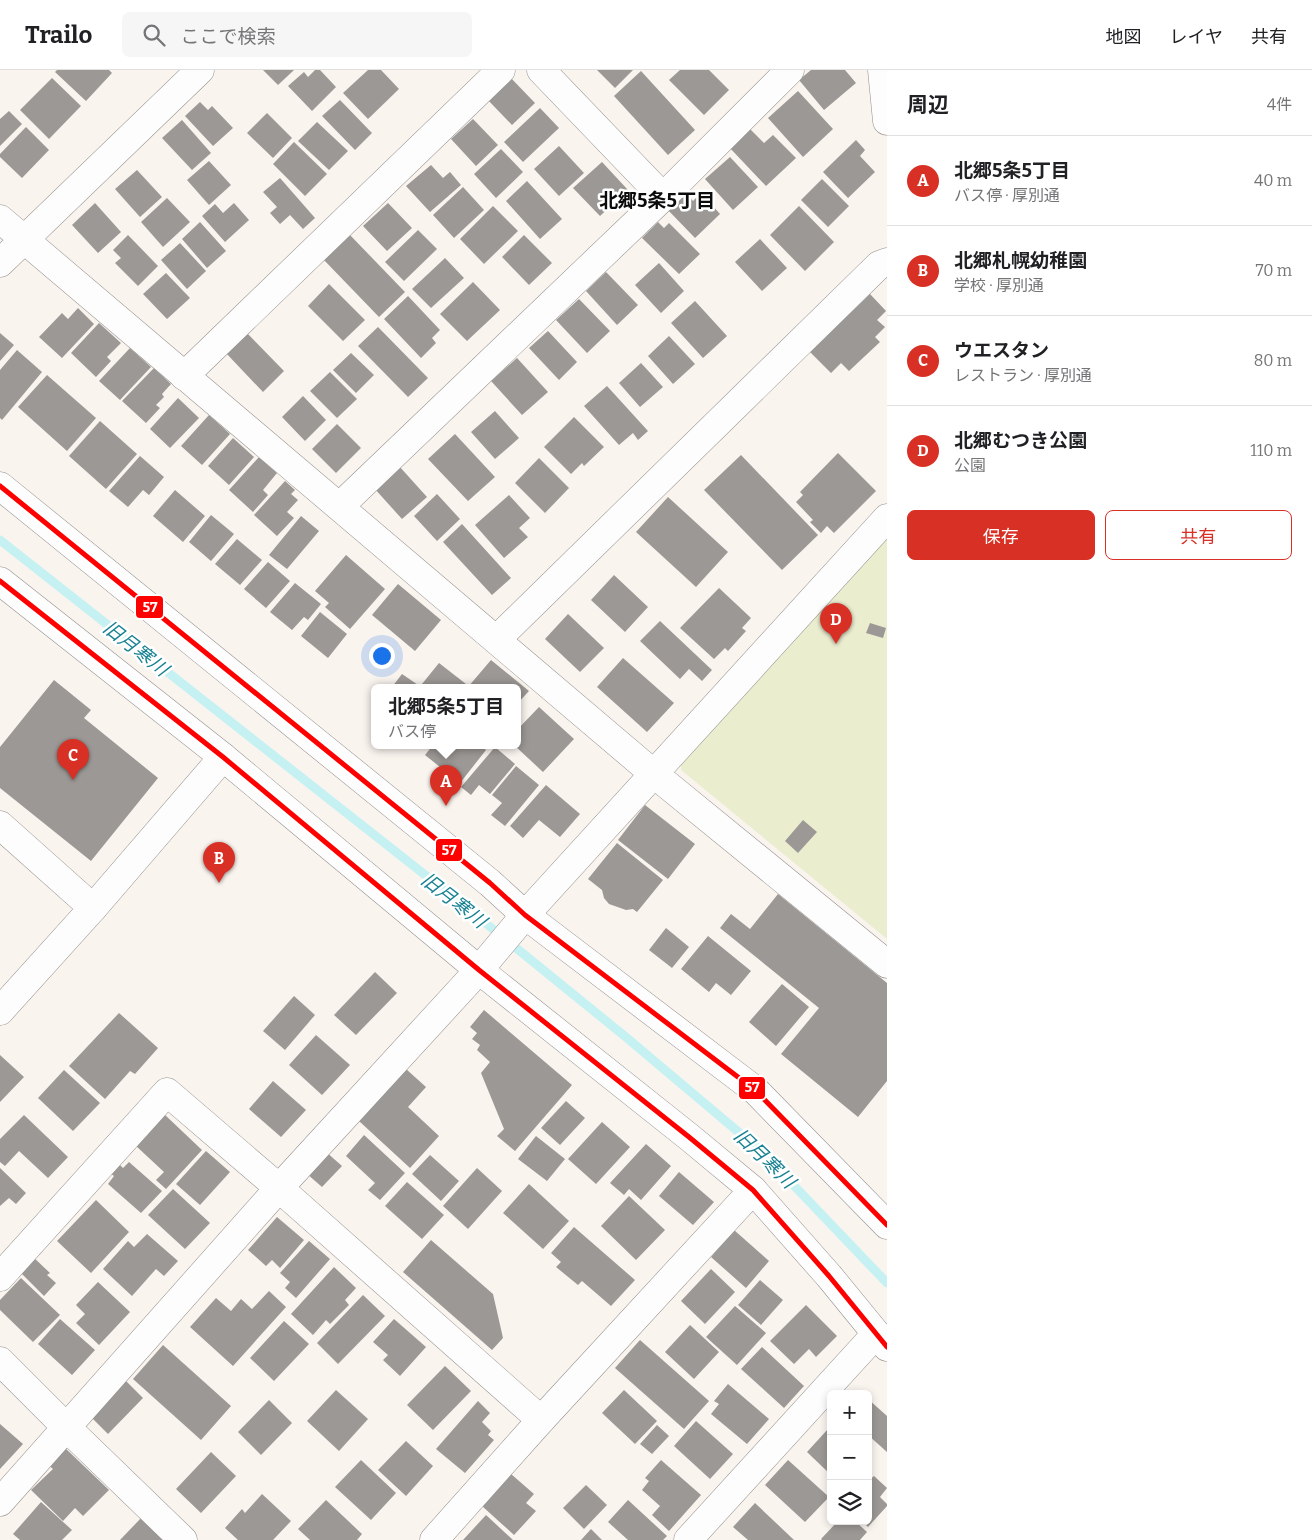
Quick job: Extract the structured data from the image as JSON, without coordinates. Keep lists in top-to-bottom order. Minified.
{"districts":["北郷5条5丁目"],"water":["旧月寒川"],"lines":["transit line 57"],"page":{"header":"Trailo","search":"ここで検索","nav":["地図","レイヤ","共有"],"heading":["周辺","4件"],"list":[{"mark":"A","name":"北郷5条5丁目","note":"バス停 · 厚別通","value":"40 m"},{"mark":"B","name":"北郷札幌幼稚園","note":"学校 · 厚別通","value":"70 m"},{"mark":"C","name":"ウエスタン","note":"レストラン · 厚別通","value":"80 m"},{"mark":"D","name":"北郷むつき公園","note":"公園","value":"110 m"}],"buttons":["保存","共有"],"pins":["D","C","A","B"],"popup":["北郷5条5丁目","バス停"],"map_buttons":["+","−"]}}
